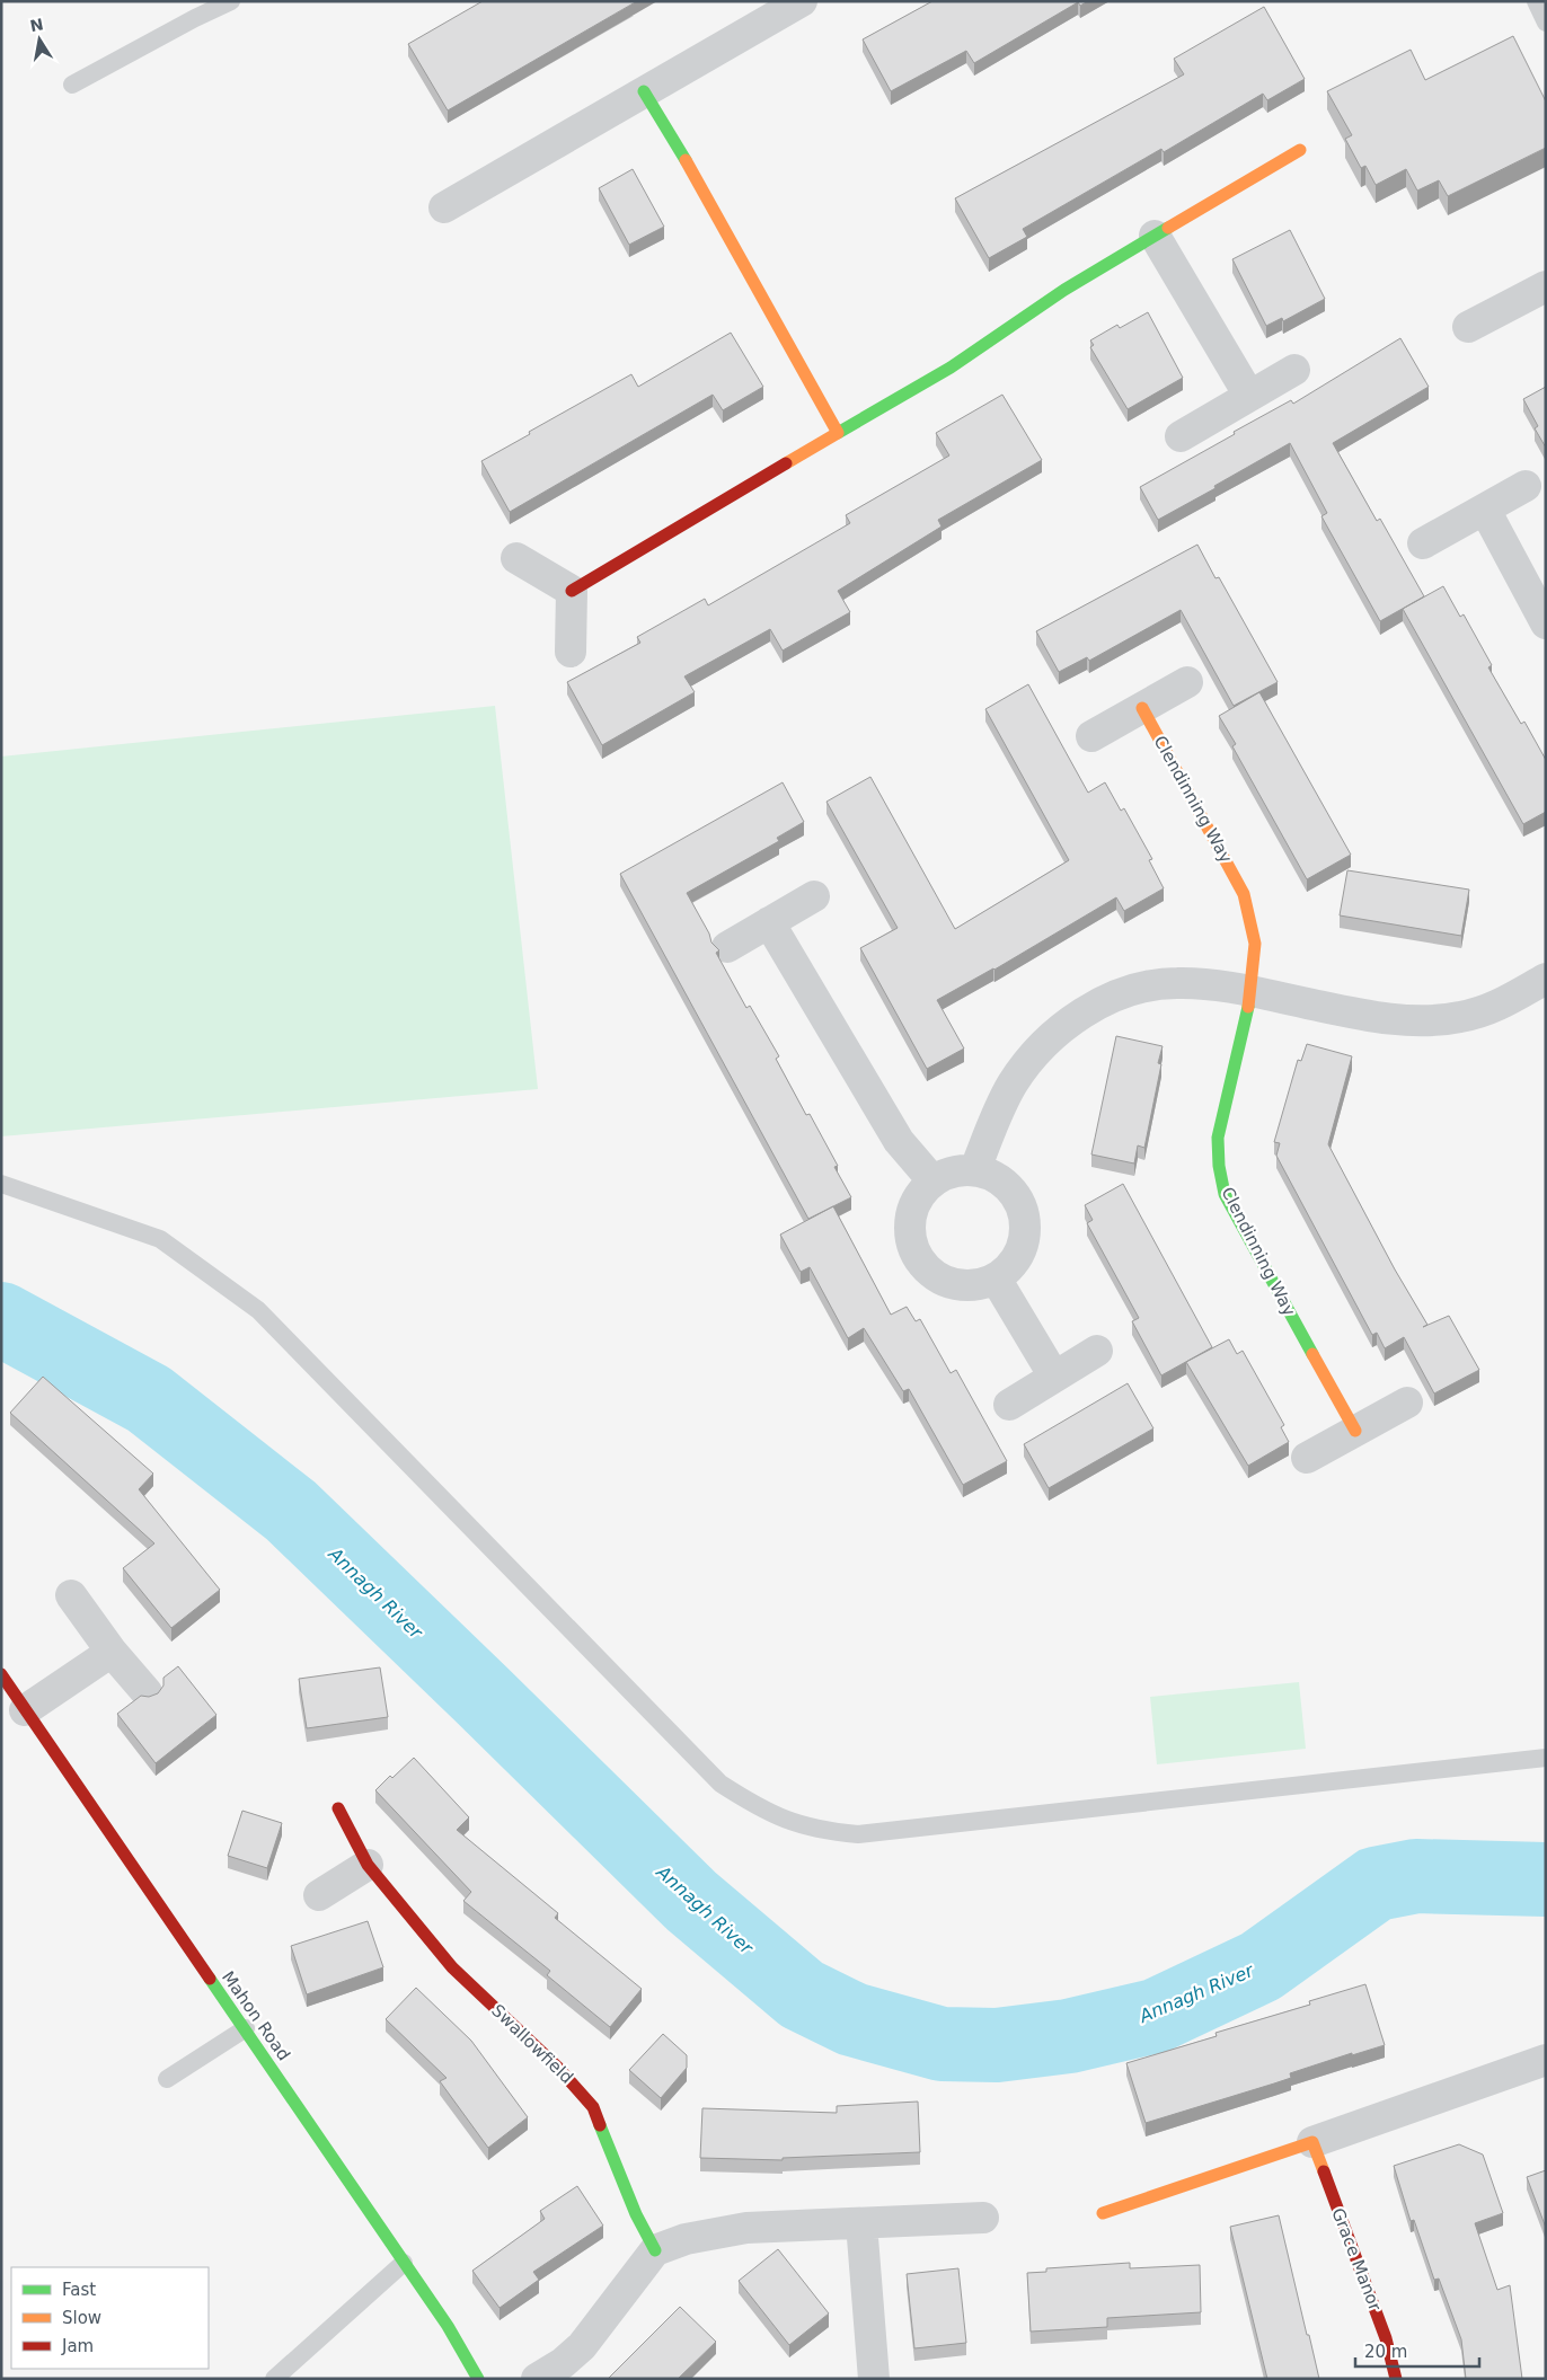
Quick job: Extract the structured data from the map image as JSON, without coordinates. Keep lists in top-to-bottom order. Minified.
{"streets":{"main road":["Clendinning Way","Mahon Road","Swallowfield","Grace Manor"]},"water":["Annagh River"],"legend":["Fast","Slow","Jam"],"scale_bar":"20 m","north":"top"}
